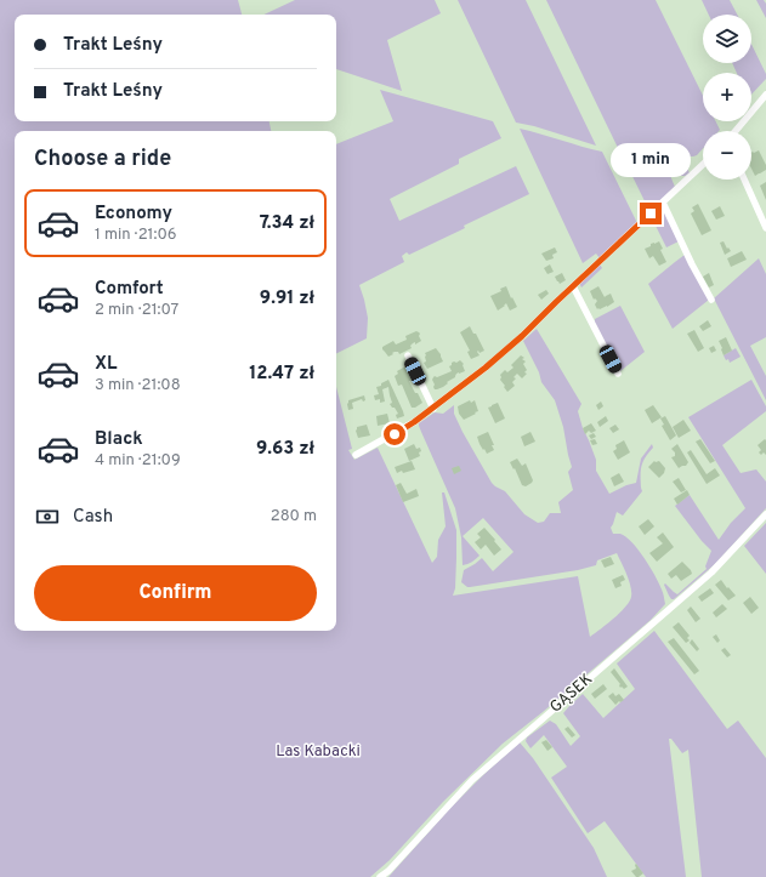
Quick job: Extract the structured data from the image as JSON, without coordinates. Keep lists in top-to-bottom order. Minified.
{"streets":{"street":["GĄSEK"]},"parks":["Las Kabacki"],"page":{"map_buttons":["+","−"],"banner":["Trakt Leśny","Trakt Leśny"],"heading":"Choose a ride","bubble":"1 min","list":[{"name":"Economy","note":"1 min · 21:06","value":"7.34 zł"},{"name":"Comfort","note":"2 min · 21:07","value":"9.91 zł"},{"name":"XL","note":"3 min · 21:08","value":"12.47 zł"},{"name":"Black","note":"4 min · 21:09","value":"9.63 zł"}],"pay":["Cash","280 m"],"buttons":"Confirm"}}
